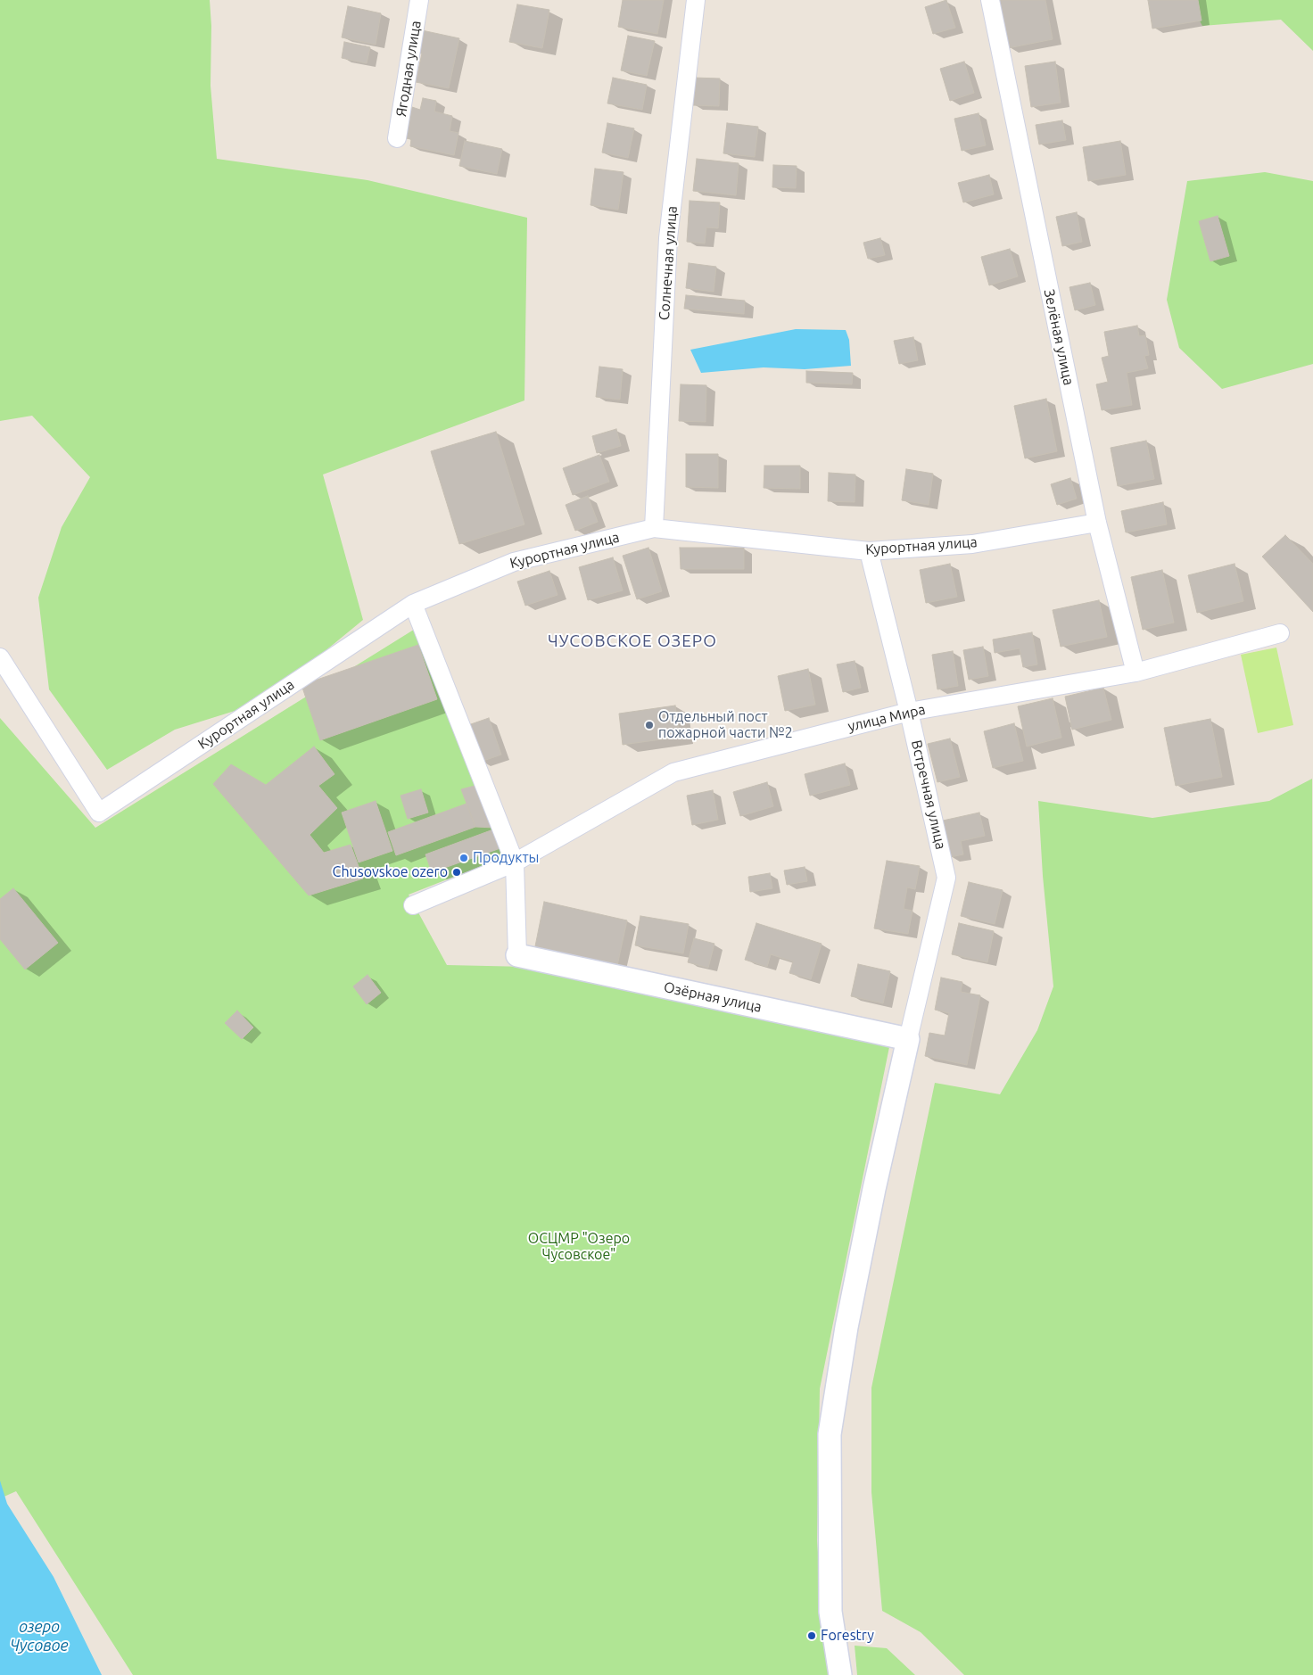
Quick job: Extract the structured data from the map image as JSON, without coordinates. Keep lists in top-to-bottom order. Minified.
{"streets":{"street":["Ягодная улица","Солнечная улица","Зелёная улица","Курортная улица","улица Мира","Встречная улица","Озёрная улица"]},"crossings":[["Солнечная улица","Курортная улица"],["Зелёная улица","Курортная улица"],["Зелёная улица","улица Мира"],["Курортная улица","Встречная улица"],["улица Мира","Встречная улица"],["Встречная улица","Озёрная улица"]],"districts":["ЧУСОВСКОЕ ОЗЕРО"],"water":["озеро Чусовое"],"parks":["ОСЦМР \"Озеро Чусовское\""],"places":["Отдельный пост пожарной части №2","Продукты","Chusovskoe ozero","Forestry"]}
